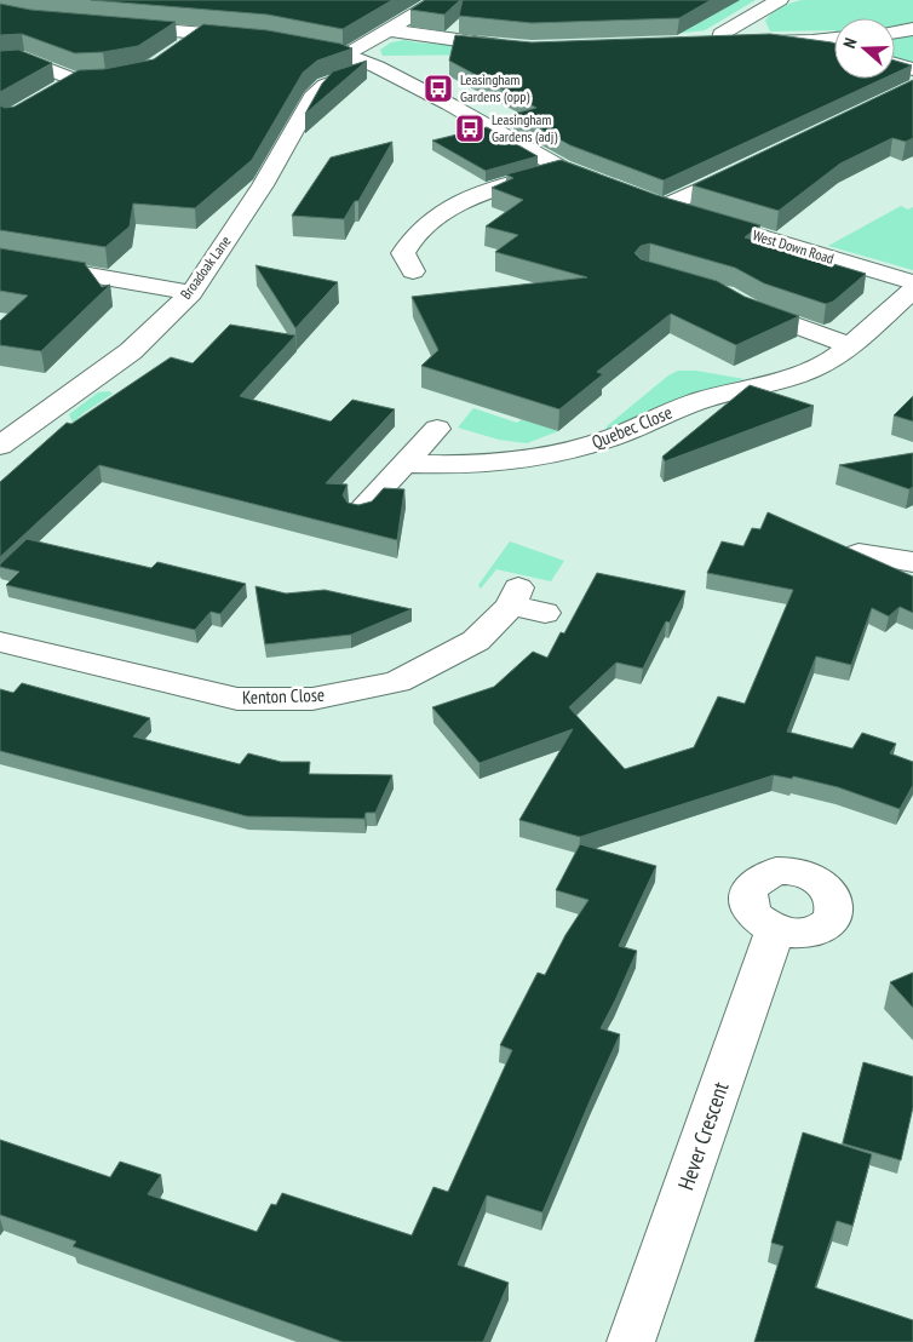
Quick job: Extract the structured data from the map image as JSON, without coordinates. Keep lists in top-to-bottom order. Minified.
{"streets":{"street":["West Down Road","Broadoak Lane","Quebec Close","Kenton Close","Hever Crescent"]},"places":{"bus stop":["Leasingham Gardens (opp)","Leasingham Gardens (adj)"]},"north":"left"}
